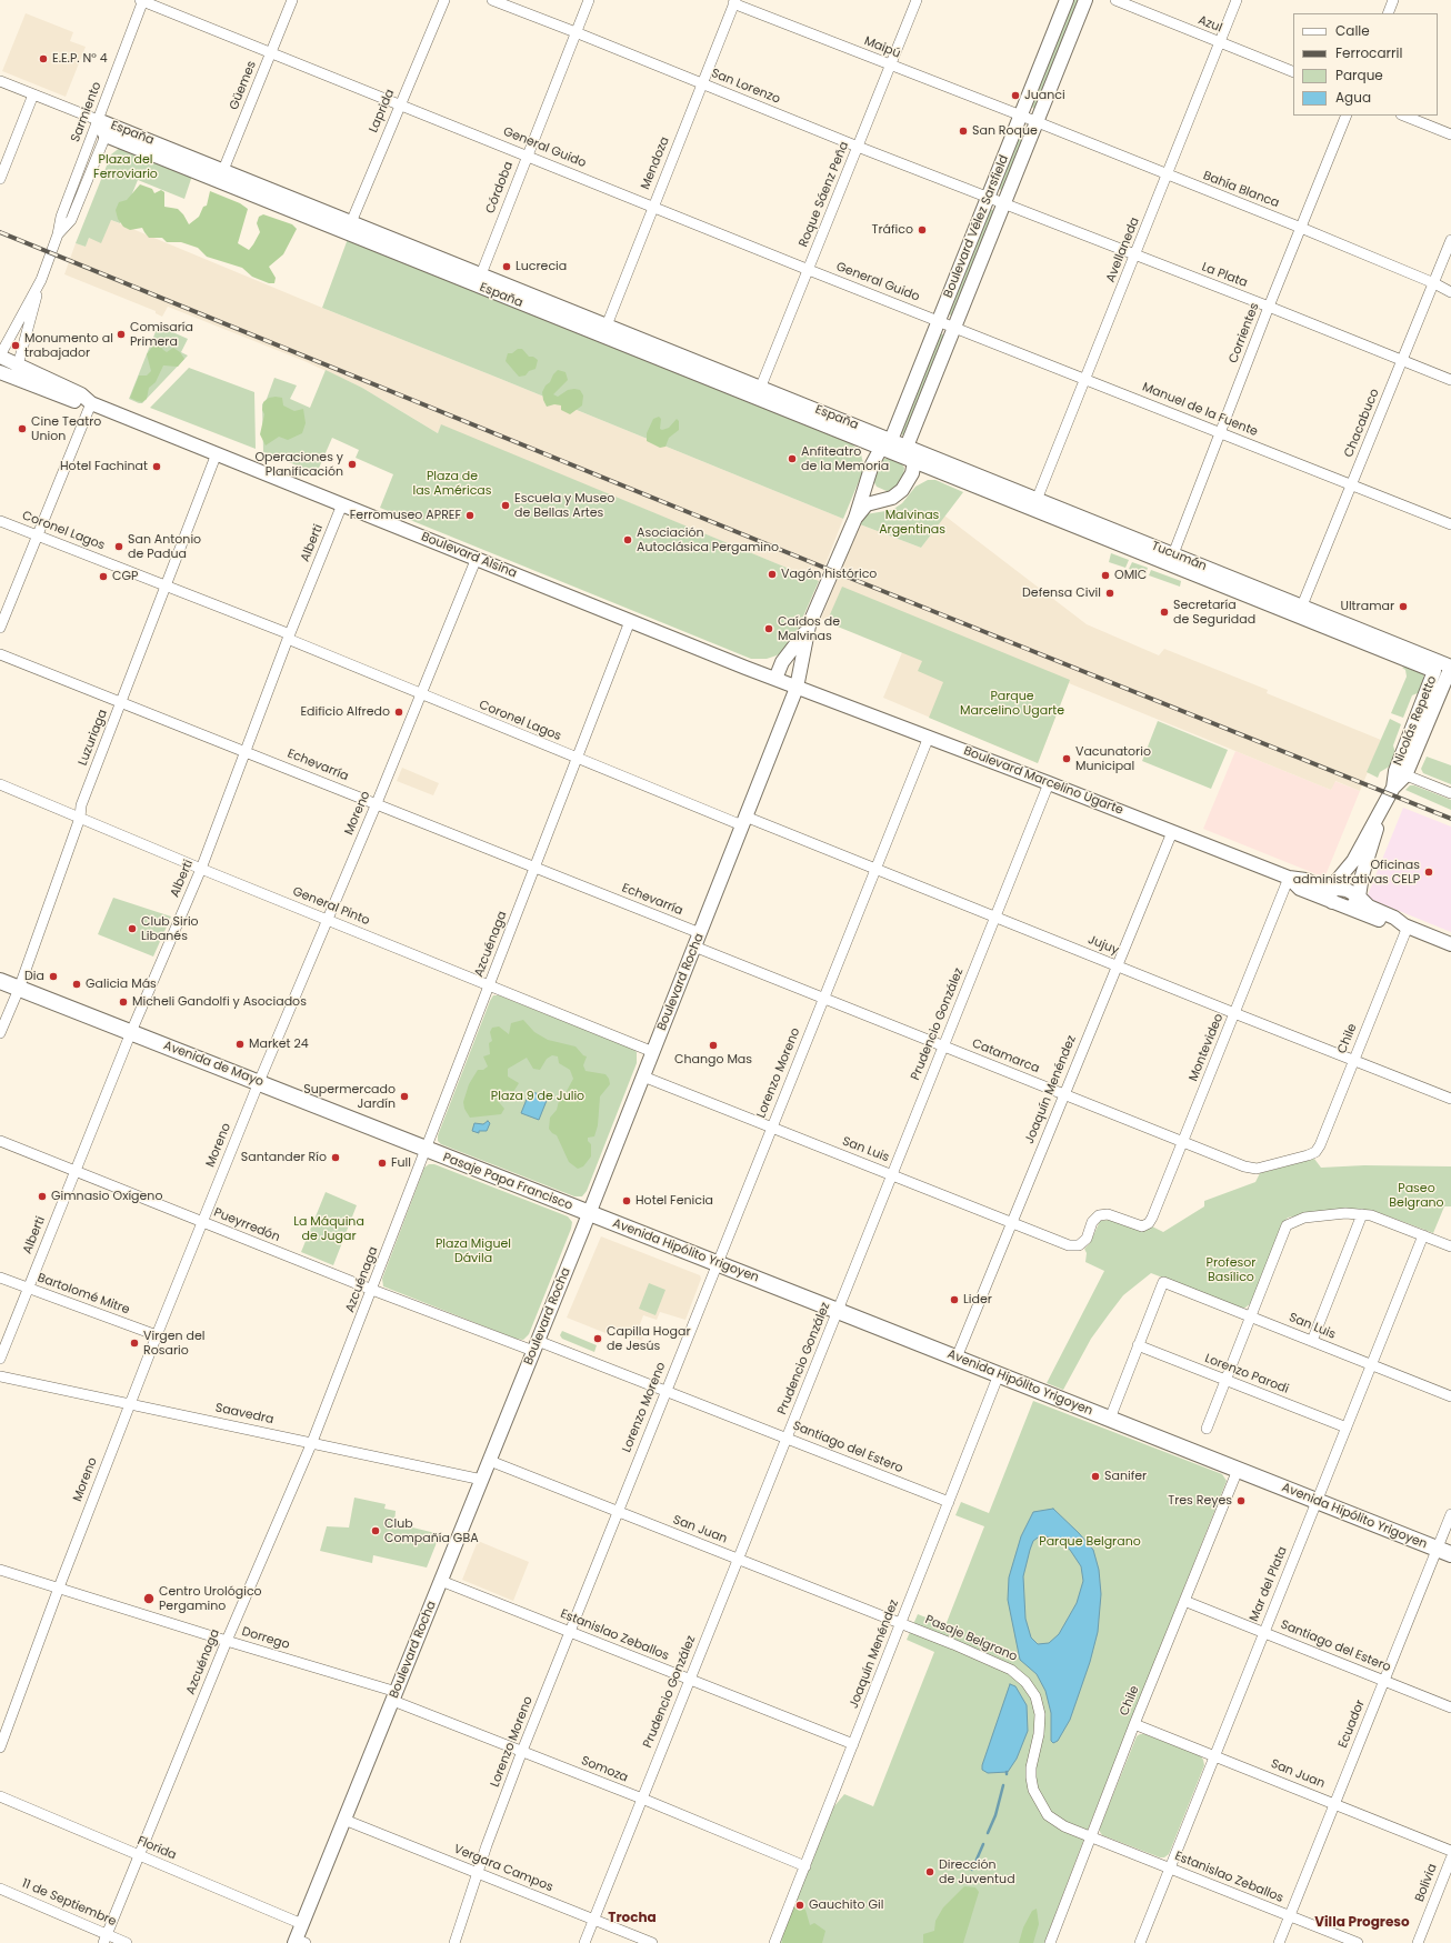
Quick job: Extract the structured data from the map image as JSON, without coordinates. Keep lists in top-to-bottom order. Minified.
{"streets":{"main road":["España","Boulevard Vélez Sarsfield","Boulevard Alsina","Tucumán","Nicolás Repetto","Boulevard Marcelino Ugarte","Boulevard Rocha","Avenida de Mayo","Pasaje Papa Francisco","Avenida Hipólito Yrigoyen"],"street":["Azul","Maipú","Güemes","San Lorenzo","Laprida","Sarmiento","General Guido","Mendoza","Córdoba","Bahía Blanca","Roque Sáenz Peña","Avellaneda","La Plata","Corrientes","Manuel de la Fuente","Chacabuco","Coronel Lagos","Alberti","Luzuriaga","Echevarría","Moreno","General Pinto","Azcuénaga","Jujuy","Prudencio González","Chile","Montevideo","Catamarca","Lorenzo Moreno","Joaquín Menéndez","San Luis","Pueyrredón","Bartolomé Mitre","Lorenzo Parodi","Saavedra","Santiago del Estero","San Juan","Mar del Plata","Estanislao Zeballos","Dorrego","Pasaje Belgrano","Ecuador","Somoza","Florida","Vergara Campos","Bolivia","11 de Septiembre"]},"crossings":[["Azul","Avellaneda"],["Maipú","Mendoza"],["Maipú","Bahía Blanca"],["Maipú","Roque Sáenz Peña"],["Maipú","Boulevard Vélez Sarsfield"],["Güemes","España"],["Güemes","General Guido"],["San Lorenzo","Mendoza"],["San Lorenzo","Córdoba"],["San Lorenzo","Roque Sáenz Peña"],["San Lorenzo","Boulevard Vélez Sarsfield"],["San Lorenzo","La Plata"],["Laprida","España"],["Laprida","General Guido"],["Sarmiento","España"],["Sarmiento","General Guido"],["Sarmiento","Boulevard Alsina"],["España","Mendoza"],["España","Córdoba"],["España","Roque Sáenz Peña"],["España","Boulevard Vélez Sarsfield"],["España","Tucumán"],["General Guido","Mendoza"],["General Guido","Córdoba"],["General Guido","Roque Sáenz Peña"],["General Guido","Boulevard Vélez Sarsfield"],["General Guido","Manuel de la Fuente"],["Bahía Blanca","Boulevard Vélez Sarsfield"],["Bahía Blanca","Avellaneda"],["Bahía Blanca","Corrientes"],["Bahía Blanca","Chacabuco"],["Boulevard Vélez Sarsfield","La Plata"],["Boulevard Vélez Sarsfield","Manuel de la Fuente"],["Boulevard Vélez Sarsfield","Tucumán"],["Boulevard Vélez Sarsfield","Boulevard Rocha"],["Avellaneda","La Plata"],["Avellaneda","Manuel de la Fuente"],["Avellaneda","Tucumán"],["La Plata","Corrientes"],["La Plata","Chacabuco"],["Corrientes","Manuel de la Fuente"],["Corrientes","Tucumán"],["Manuel de la Fuente","Chacabuco"],["Chacabuco","Tucumán"],["Coronel Lagos","Alberti"],["Coronel Lagos","Luzuriaga"],["Coronel Lagos","Moreno"],["Coronel Lagos","Azcuénaga"],["Coronel Lagos","Jujuy"],["Coronel Lagos","Boulevard Rocha"],["Alberti","Boulevard Alsina"],["Alberti","Echevarría"],["Alberti","General Pinto"],["Alberti","Avenida de Mayo"],["Alberti","Pueyrredón"],["Alberti","Bartolomé Mitre"],["Boulevard Alsina","Luzuriaga"],["Boulevard Alsina","Boulevard Marcelino Ugarte"],["Boulevard Alsina","Moreno"],["Boulevard Alsina","Azcuénaga"],["Boulevard Alsina","Boulevard Rocha"],["Tucumán","Nicolás Repetto"],["Nicolás Repetto","Boulevard Marcelino Ugarte"],["Luzuriaga","Echevarría"],["Luzuriaga","General Pinto"],["Luzuriaga","Avenida de Mayo"],["Echevarría","Moreno"],["Echevarría","Azcuénaga"],["Echevarría","Boulevard Rocha"],["Boulevard Marcelino Ugarte","Boulevard Rocha"],["Boulevard Marcelino Ugarte","Prudencio González"],["Boulevard Marcelino Ugarte","Chile"],["Boulevard Marcelino Ugarte","Montevideo"],["Boulevard Marcelino Ugarte","Lorenzo Moreno"],["Boulevard Marcelino Ugarte","Joaquín Menéndez"],["Moreno","General Pinto"],["Moreno","Avenida de Mayo"],["Moreno","Pueyrredón"],["Moreno","Bartolomé Mitre"],["Moreno","Saavedra"],["Moreno","Dorrego"],["General Pinto","Azcuénaga"],["General Pinto","Boulevard Rocha"],["Azcuénaga","Avenida de Mayo"],["Azcuénaga","Pasaje Papa Francisco"],["Azcuénaga","Pueyrredón"],["Azcuénaga","Saavedra"],["Azcuénaga","Dorrego"],["Azcuénaga","Florida"],["Azcuénaga","11 de Septiembre"],["Jujuy","Boulevard Rocha"],["Jujuy","Prudencio González"],["Jujuy","Chile"],["Jujuy","Montevideo"],["Jujuy","Lorenzo Moreno"],["Jujuy","Joaquín Menéndez"],["Boulevard Rocha","Catamarca"],["Boulevard Rocha","San Luis"],["Boulevard Rocha","Pasaje Papa Francisco"],["Boulevard Rocha","Pueyrredón"],["Boulevard Rocha","Avenida Hipólito Yrigoyen"],["Boulevard Rocha","Saavedra"],["Boulevard Rocha","Santiago del Estero"],["Boulevard Rocha","San Juan"],["Boulevard Rocha","Estanislao Zeballos"],["Boulevard Rocha","Dorrego"],["Boulevard Rocha","Somoza"],["Boulevard Rocha","Florida"],["Boulevard Rocha","Vergara Campos"],["Prudencio González","Catamarca"],["Prudencio González","San Luis"],["Prudencio González","Avenida Hipólito Yrigoyen"],["Prudencio González","Santiago del Estero"],["Prudencio González","San Juan"],["Prudencio González","Estanislao Zeballos"],["Prudencio González","Somoza"],["Prudencio González","Vergara Campos"],["Chile","Catamarca"],["Chile","Avenida Hipólito Yrigoyen"],["Chile","Santiago del Estero"],["Chile","San Juan"],["Chile","Estanislao Zeballos"],["Chile","Pasaje Belgrano"],["Montevideo","Catamarca"],["Montevideo","San Luis"],["Catamarca","Lorenzo Moreno"],["Catamarca","Joaquín Menéndez"],["Avenida de Mayo","Pasaje Papa Francisco"],["Lorenzo Moreno","San Luis"],["Lorenzo Moreno","Avenida Hipólito Yrigoyen"],["Lorenzo Moreno","Santiago del Estero"],["Lorenzo Moreno","San Juan"],["Lorenzo Moreno","Estanislao Zeballos"],["Lorenzo Moreno","Somoza"],["Lorenzo Moreno","Vergara Campos"],["Joaquín Menéndez","San Luis"],["Joaquín Menéndez","Avenida Hipólito Yrigoyen"],["Joaquín Menéndez","Santiago del Estero"],["Joaquín Menéndez","San Juan"],["Joaquín Menéndez","Estanislao Zeballos"],["Joaquín Menéndez","Pasaje Belgrano"],["Joaquín Menéndez","Somoza"],["San Luis","Lorenzo Parodi"],["San Luis","Mar del Plata"],["Pasaje Papa Francisco","Avenida Hipólito Yrigoyen"],["Pueyrredón","Santiago del Estero"],["Avenida Hipólito Yrigoyen","Mar del Plata"],["Avenida Hipólito Yrigoyen","Ecuador"],["Lorenzo Parodi","Mar del Plata"],["Santiago del Estero","Mar del Plata"],["Santiago del Estero","Ecuador"],["San Juan","Mar del Plata"],["San Juan","Pasaje Belgrano"],["San Juan","Ecuador"],["Mar del Plata","Estanislao Zeballos"],["Estanislao Zeballos","Pasaje Belgrano"],["Estanislao Zeballos","Ecuador"],["Dorrego","Somoza"]],"districts":["Trocha","Villa Progreso"],"parks":["Plaza del Ferroviario","Plaza de las Américas","Malvinas Argentinas","Parque Marcelino Ugarte","Plaza 9 de Julio","Paseo Belgrano","La Máquina de Jugar","Plaza Miguel Dávila","Profesor Basílico","Parque Belgrano"],"places":["E.E.P. N° 4","Juanci","San Roque","Tráfico","Lucrecia","Comisaría Primera","Monumento al trabajador","Cine Teatro Union","Anfiteatro de la Memoria","Operaciones y Planificación","Hotel Fachinat","Escuela y Museo de Bellas Artes","Ferromuseo APREF","Asociación Autoclásica Pergamino","San Antonio de Padua","Vagón histórico","OMIC","CGP","Defensa Civil","Ultramar","Secretaría de Seguridad","Caídos de Malvinas","Edificio Alfredo","Vacunatorio Municipal","Oficinas administrativas CELP","Club Sirio Libanés","Dia","Galicia Más","Micheli Gandolfi y Asociados","Market 24","Chango Mas","Supermercado Jardín","Santander Río","Full","Gimnasio Oxígeno","Hotel Fenicia","Lider","Capilla Hogar de Jesús","Virgen del Rosario","Sanifer","Tres Reyes","Club Compañía GBA","Centro Urológico Pergamino","Dirección de Juventud","Gauchito Gil"],"legend":["Calle","Ferrocarril","Parque","Agua"]}
